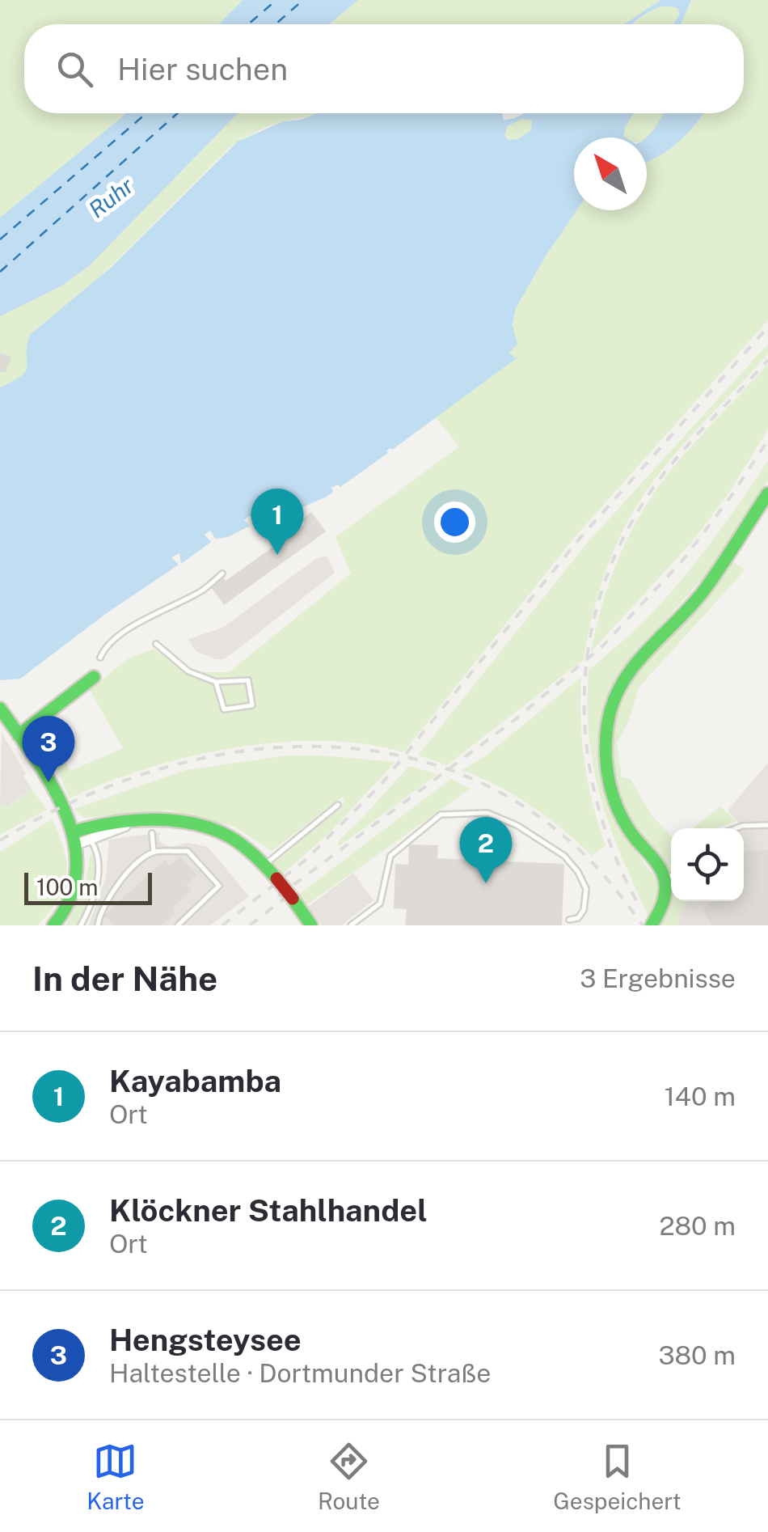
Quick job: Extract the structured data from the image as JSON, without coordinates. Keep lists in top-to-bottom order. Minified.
{"water":["Ruhr"],"scale_bar":"100 m","north":"top left","page":{"search":"Hier suchen","pins":["1","3","2"],"scale":"100 m","heading":["In der Nähe","3 Ergebnisse"],"list":[{"mark":"1","name":"Kayabamba","note":"Ort","value":"140 m"},{"mark":"2","name":"Klöckner Stahlhandel","note":"Ort","value":"280 m"},{"mark":"3","name":"Hengsteysee","note":"Haltestelle · Dortmunder Straße","value":"380 m"}],"nav":["Karte","Route","Gespeichert"]}}
